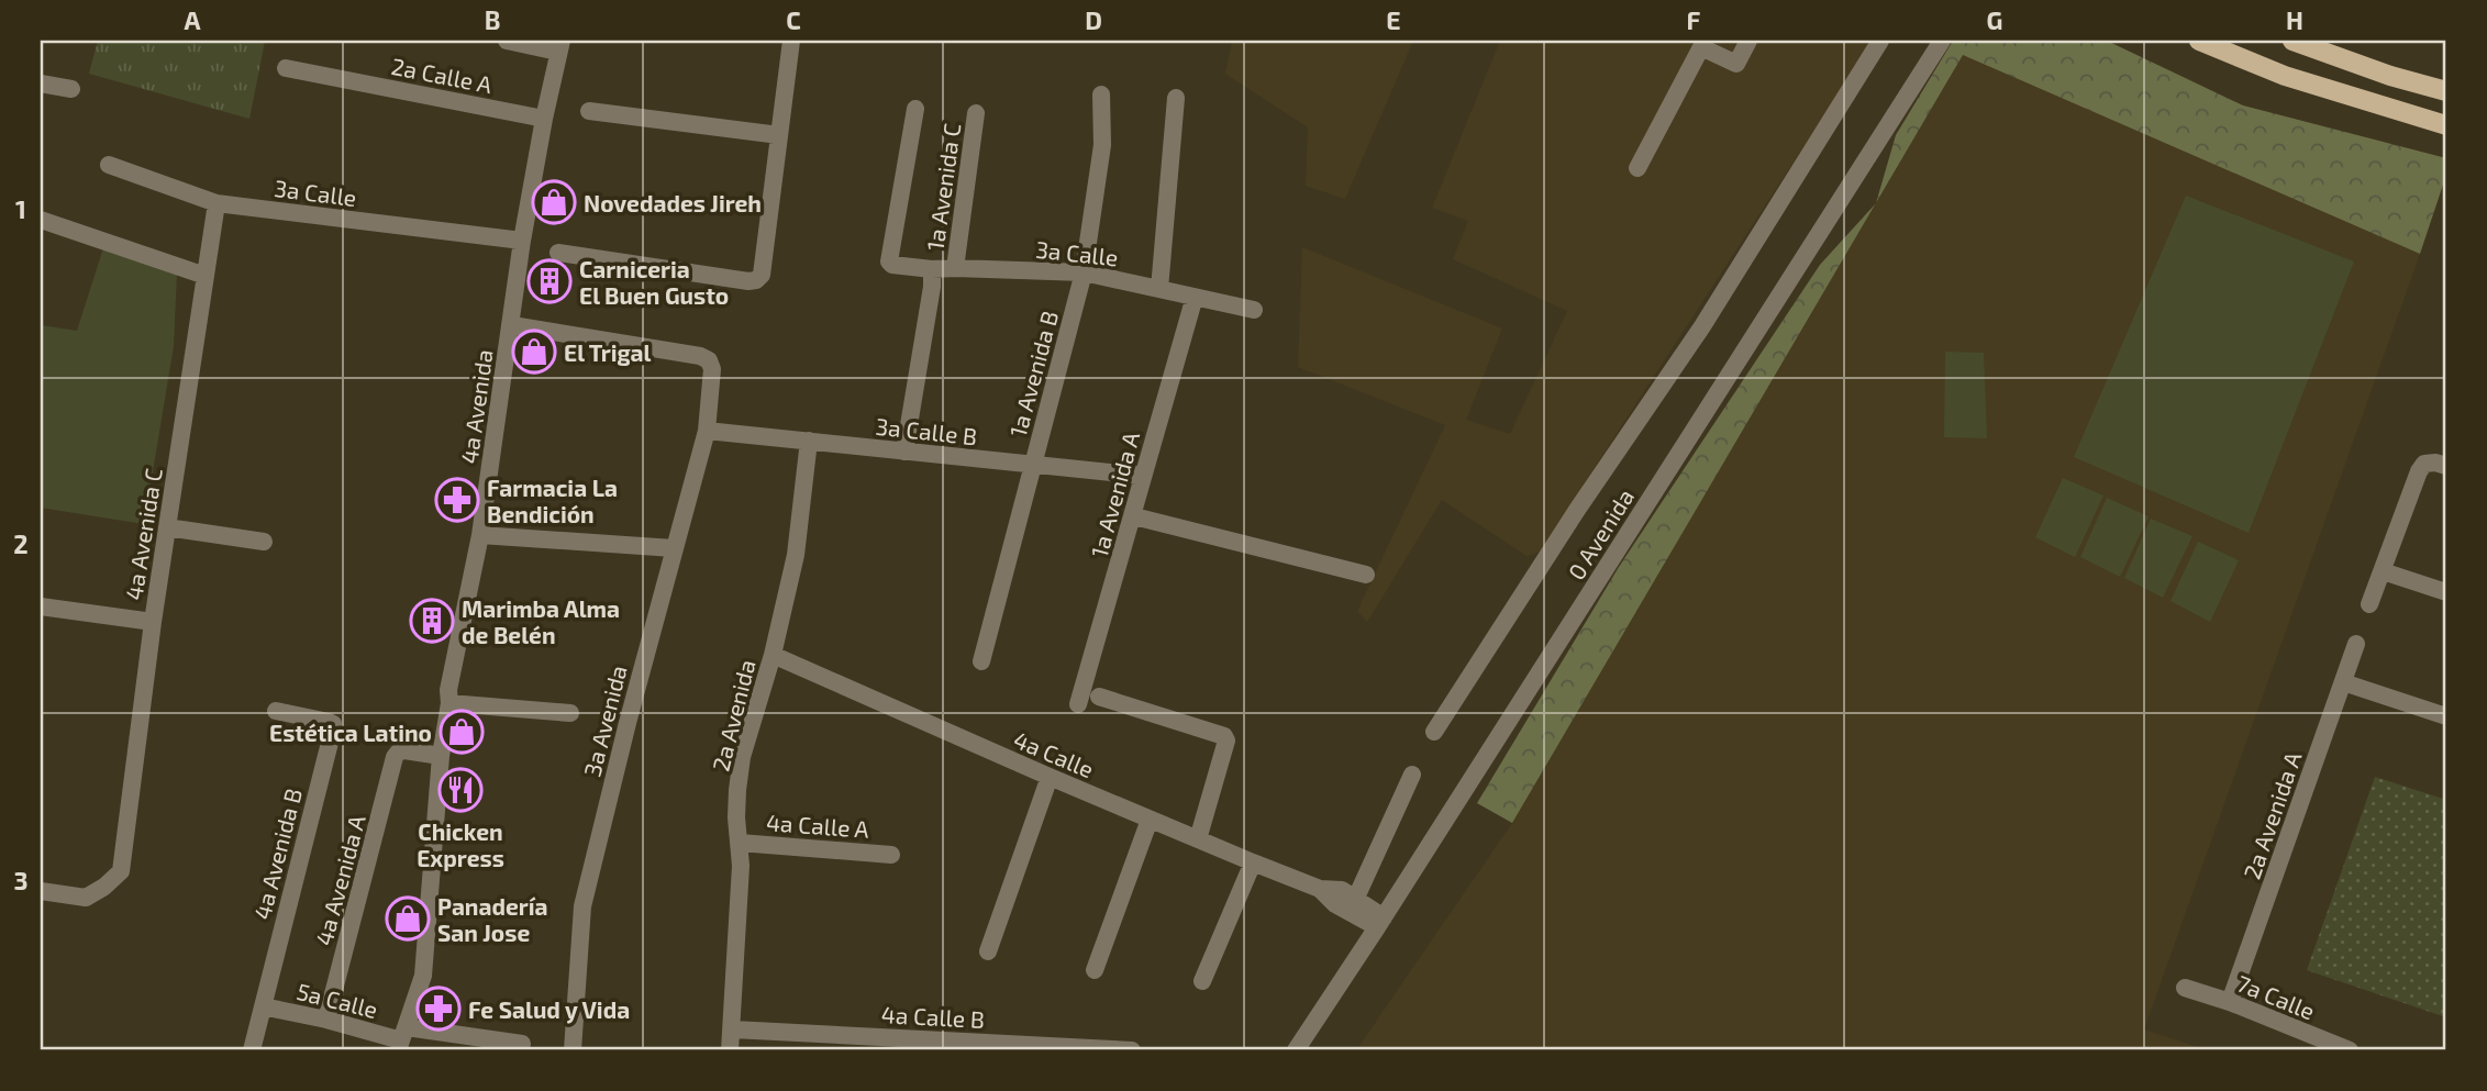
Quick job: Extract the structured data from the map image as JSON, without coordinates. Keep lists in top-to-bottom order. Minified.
{"streets":{"street":["2a Calle A","1a Avenida C","3a Calle","1a Avenida B","4a Avenida","3a Calle B","1a Avenida A","4a Avenida C","0 Avenida","2a Avenida","3a Avenida","4a Calle","2a Avenida A","4a Calle A","4a Avenida B","4a Avenida A","7a Calle","5a Calle","4a Calle B"]},"crossings":[["2a Calle A","4a Avenida"],["1a Avenida C","3a Calle"],["1a Avenida C","3a Calle B"],["3a Calle","1a Avenida B"],["3a Calle","4a Avenida"],["3a Calle","1a Avenida A"],["3a Calle","4a Avenida C"],["1a Avenida B","3a Calle B"],["4a Avenida","3a Avenida"],["4a Avenida","4a Avenida A"],["4a Avenida","5a Calle"],["3a Calle B","1a Avenida A"],["3a Calle B","2a Avenida"],["3a Calle B","3a Avenida"],["0 Avenida","4a Calle"],["2a Avenida","4a Calle"],["2a Avenida","4a Calle A"],["2a Avenida","4a Calle B"],["2a Avenida A","7a Calle"],["4a Avenida B","5a Calle"],["4a Avenida A","5a Calle"]],"places":{"shop":["Novedades Jireh","El Trigal","Estética Latino","Panadería San Jose"],"building":["Carniceria El Buen Gusto","Marimba Alma de Belén"],"pharmacy":["Farmacia La Bendición","Fe Salud y Vida"],"restaurant":["Chicken Express"]},"grid":{"columns":["A","B","C","D","E","F","G","H"],"rows":["1","2","3"]}}
